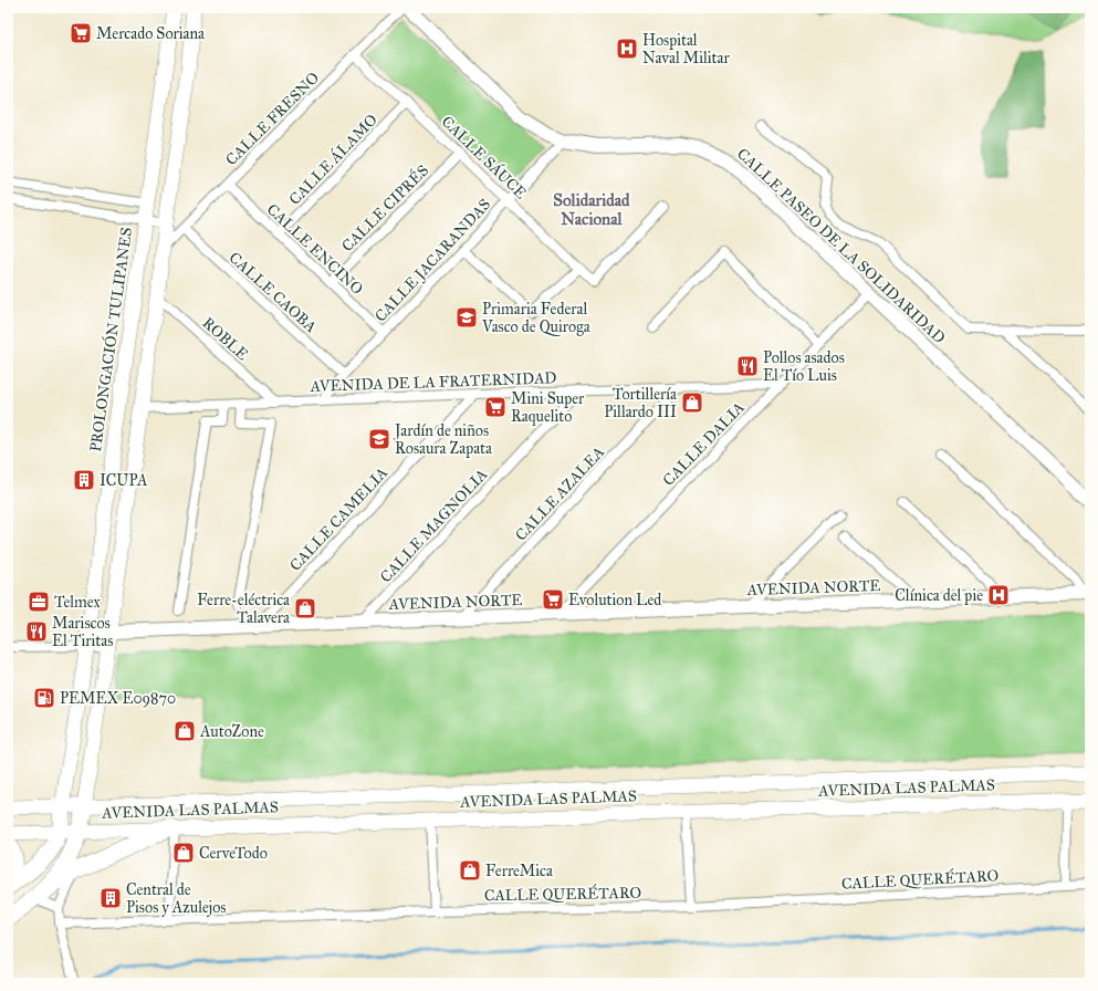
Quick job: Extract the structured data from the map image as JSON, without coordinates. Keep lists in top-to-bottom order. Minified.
{"streets":{"main road":["PROLONGACIÓN TULIPANES","AVENIDA LAS PALMAS"],"street":["CALLE FRESNO","CALLE SÁUCE","CALLE ÁLAMO","CALLE CIPRÉS","CALLE PASEO DE LA SOLIDARIDAD","CALLE ENCINO","CALLE JACARANDAS","CALLE CAOBA","ROBLE","AVENIDA DE LA FRATERNIDAD","CALLE DALIA","CALLE AZALEA","CALLE CAMELIA","CALLE MAGNOLIA","AVENIDA NORTE","CALLE QUERÉTARO"]},"crossings":[["CALLE FRESNO","CALLE SÁUCE"],["CALLE FRESNO","CALLE ENCINO"],["CALLE FRESNO","CALLE CAOBA"],["CALLE SÁUCE","CALLE ÁLAMO"],["CALLE SÁUCE","CALLE CIPRÉS"],["CALLE SÁUCE","CALLE JACARANDAS"],["CALLE ÁLAMO","CALLE ENCINO"],["CALLE CIPRÉS","CALLE ENCINO"],["CALLE PASEO DE LA SOLIDARIDAD","CALLE JACARANDAS"],["CALLE PASEO DE LA SOLIDARIDAD","CALLE DALIA"],["CALLE ENCINO","CALLE JACARANDAS"],["CALLE JACARANDAS","CALLE CAOBA"],["CALLE JACARANDAS","AVENIDA DE LA FRATERNIDAD"],["ROBLE","AVENIDA DE LA FRATERNIDAD"],["PROLONGACIÓN TULIPANES","AVENIDA NORTE"],["PROLONGACIÓN TULIPANES","AVENIDA LAS PALMAS"],["AVENIDA DE LA FRATERNIDAD","CALLE DALIA"],["AVENIDA DE LA FRATERNIDAD","CALLE AZALEA"],["AVENIDA DE LA FRATERNIDAD","CALLE CAMELIA"],["AVENIDA DE LA FRATERNIDAD","CALLE MAGNOLIA"],["CALLE DALIA","AVENIDA NORTE"],["CALLE AZALEA","AVENIDA NORTE"],["CALLE CAMELIA","AVENIDA NORTE"],["CALLE MAGNOLIA","AVENIDA NORTE"]],"districts":["Solidaridad Nacional"],"places":{"supermarket":["Mercado Soriana","Mini Super Raquelito","Evolution Led"],"hospital":["Hospital Naval Militar","Clínica del pie"],"school or university":["Primaria Federal Vasco de Quiroga","Jardín de niños Rosaura Zapata"],"restaurant":["Pollos asados El Tío Luis","Mariscos El Tiritas"],"shop":["Tortillería Pillardo III","Ferre-eléctrica Talavera","AutoZone","CerveTodo","FerreMica"],"building":["ICUPA","Central de Pisos y Azulejos"],"office":["Telmex"],"fuel station":["PEMEX E09870"]}}
